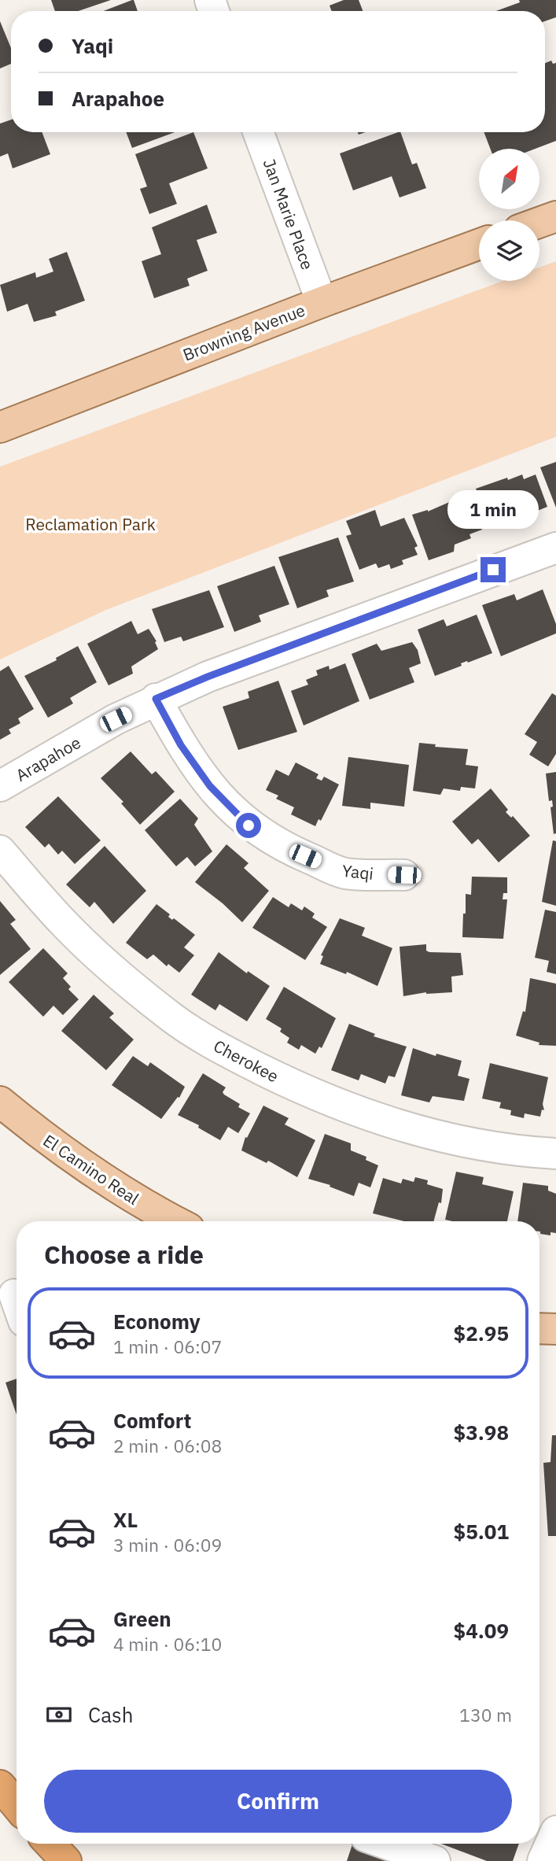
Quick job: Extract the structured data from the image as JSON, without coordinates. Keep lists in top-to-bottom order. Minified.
{"streets":{"main road":["Browning Avenue","El Camino Real"],"street":["Jan Marie Place","Arapahoe","Yaqi","Cherokee"]},"crossings":[["Jan Marie Place","Browning Avenue"],["Arapahoe","Yaqi"]],"parks":["Reclamation Park"],"north":"top right","page":{"banner":["Yaqi","Arapahoe"],"bubble":"1 min","heading":"Choose a ride","list":[{"name":"Economy","note":"1 min · 06:07","value":"$2.95"},{"name":"Comfort","note":"2 min · 06:08","value":"$3.98"},{"name":"XL","note":"3 min · 06:09","value":"$5.01"},{"name":"Green","note":"4 min · 06:10","value":"$4.09"}],"pay":["Cash","130 m"],"buttons":"Confirm"}}
